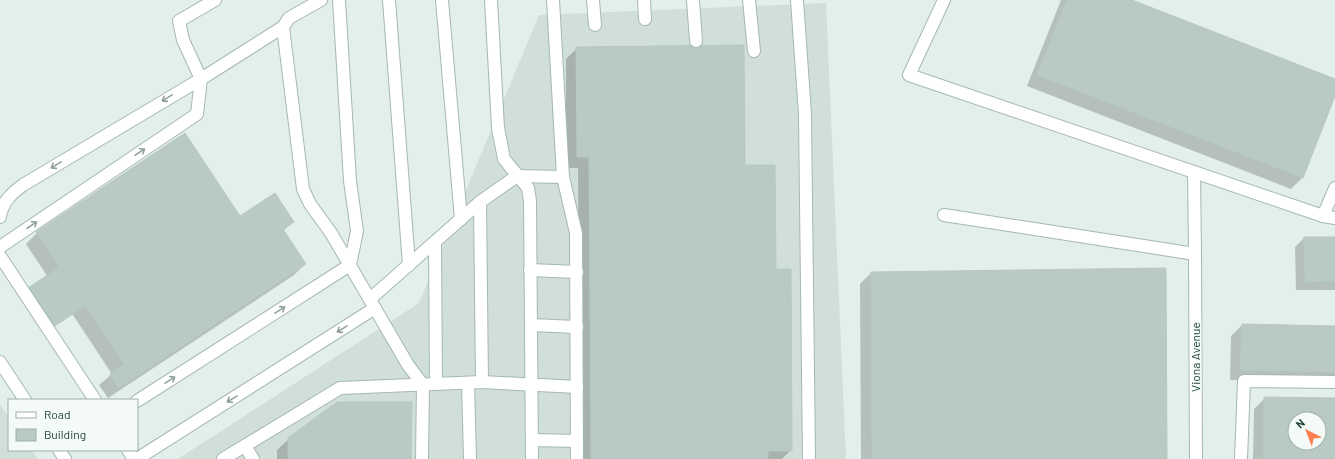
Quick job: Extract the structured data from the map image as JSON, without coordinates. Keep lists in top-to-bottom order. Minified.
{"streets":{"street":["Viona Avenue"]},"legend":["Road","Building"],"north":"top left"}
